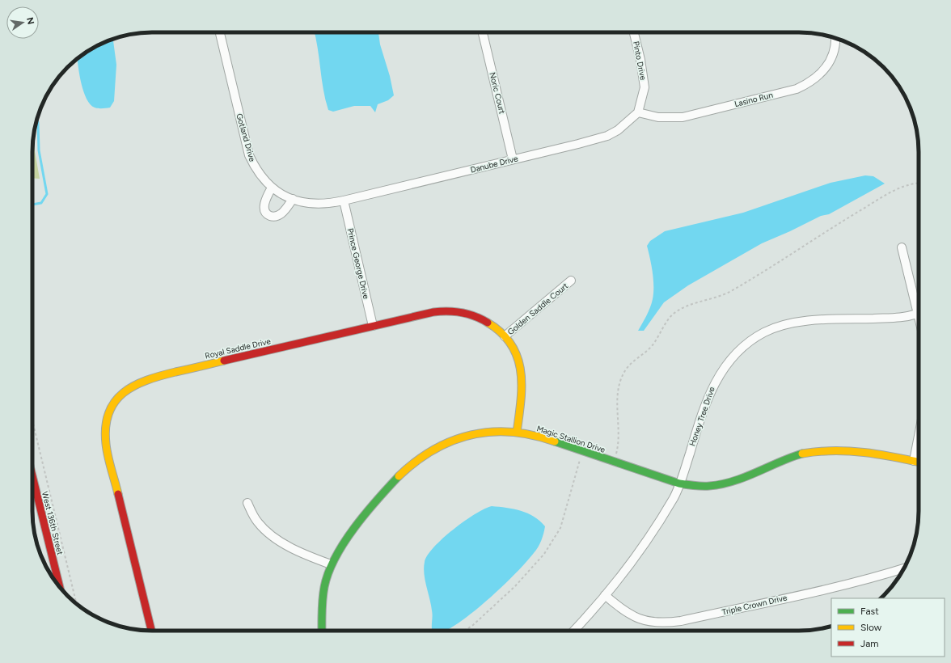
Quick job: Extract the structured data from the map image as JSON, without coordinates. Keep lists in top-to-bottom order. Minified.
{"streets":{"street":["Pinto Drive","Noric Court","Lasino Run","Gotland Drive","Danube Drive","Prince George Drive","Golden Saddle Court","Royal Saddle Drive","Honey Tree Drive","Magic Stallion Drive","West 136th Street","Triple Crown Drive"]},"crossings":[["Pinto Drive","Lasino Run"],["Pinto Drive","Danube Drive"],["Noric Court","Danube Drive"],["Lasino Run","Danube Drive"],["Gotland Drive","Danube Drive"],["Gotland Drive","Prince George Drive"],["Danube Drive","Prince George Drive"],["Prince George Drive","Royal Saddle Drive"],["Golden Saddle Court","Royal Saddle Drive"],["Royal Saddle Drive","Magic Stallion Drive"],["Honey Tree Drive","Magic Stallion Drive"],["Honey Tree Drive","Triple Crown Drive"]],"legend":["Fast","Slow","Jam"],"north":"right"}
